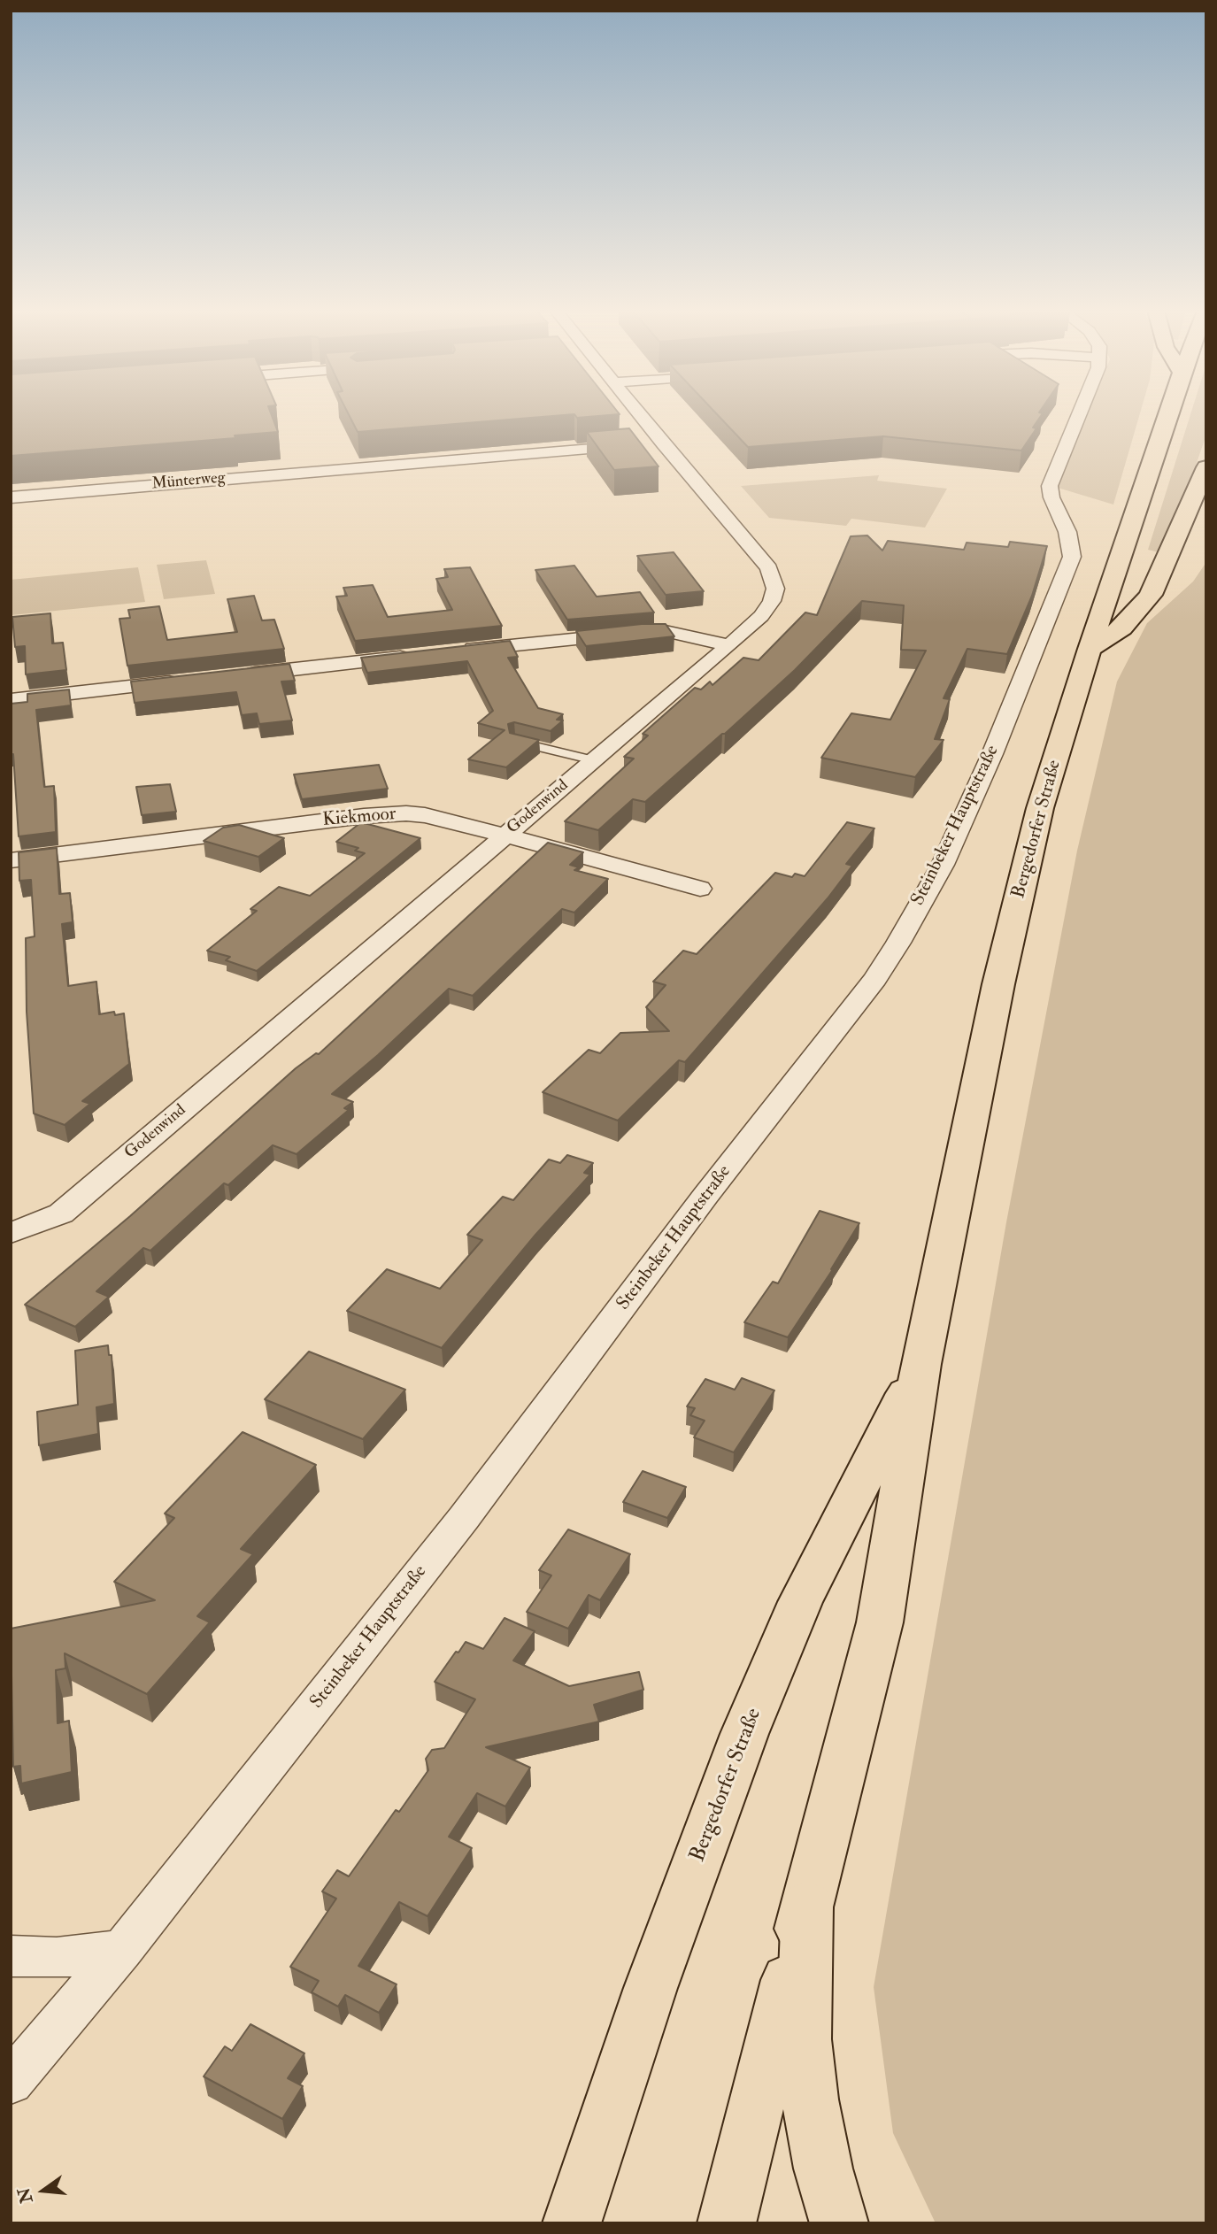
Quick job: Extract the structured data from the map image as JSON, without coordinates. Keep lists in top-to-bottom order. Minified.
{"streets":{"main road":["Bergedorfer Straße"],"street":["Münterweg","Godenwind","Kiekmoor","Steinbeker Hauptstraße"]},"crossings":[["Münterweg","Godenwind"],["Godenwind","Kiekmoor"]],"north":"left"}
